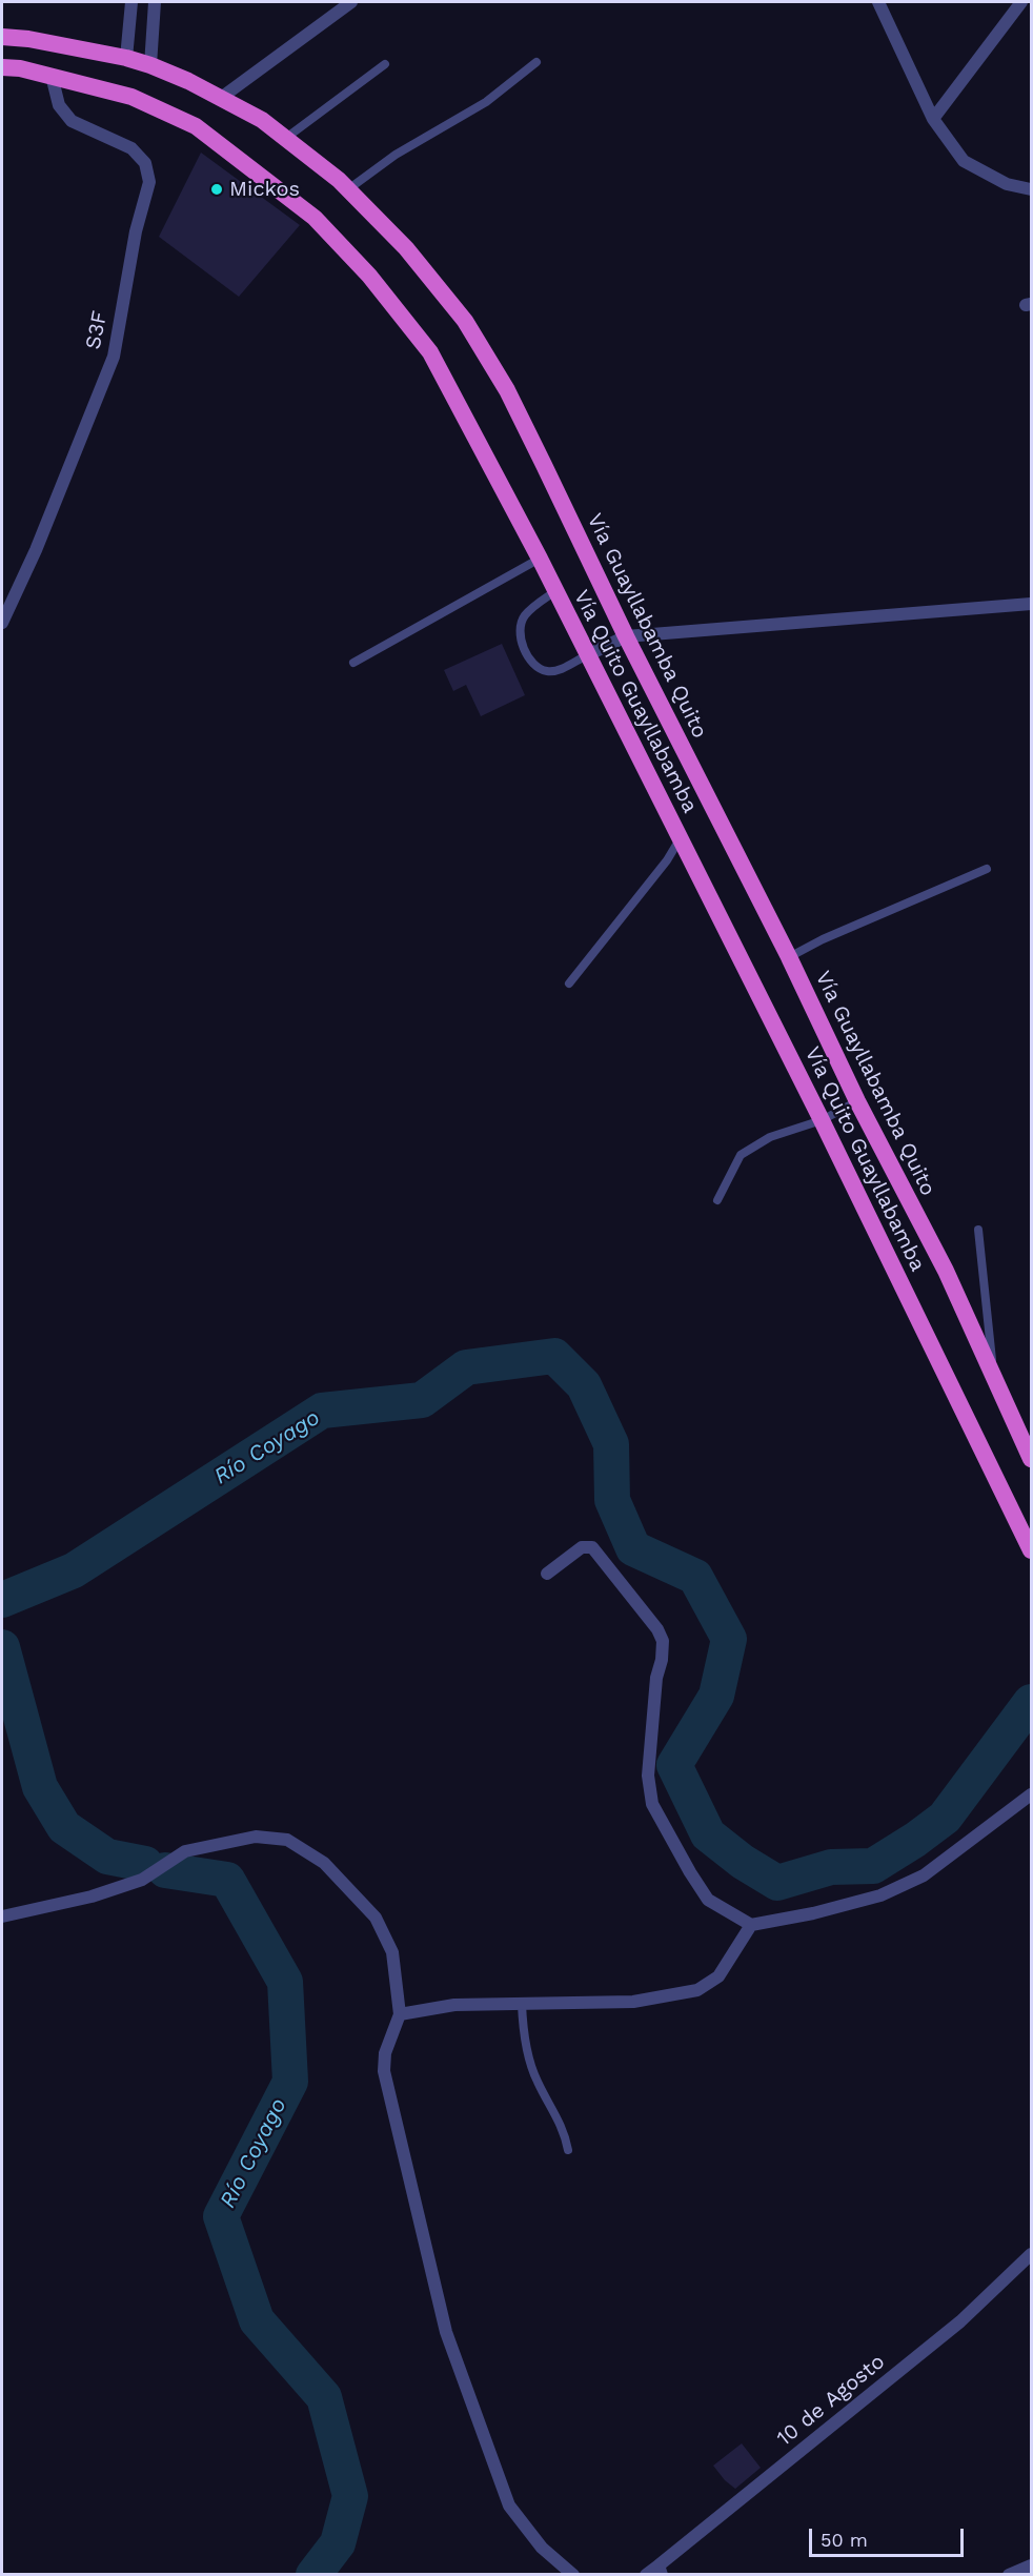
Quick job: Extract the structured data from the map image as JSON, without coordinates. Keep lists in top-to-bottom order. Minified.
{"streets":{"highway":["Vía Guayllabamba Quito","Vía Quito Guayllabamba"],"street":["S3F","10 de Agosto"]},"crossings":[["S3F","Vía Quito Guayllabamba"]],"water":["Río Coyago"],"places":["Mickos"],"scale_bar":"50 m"}
